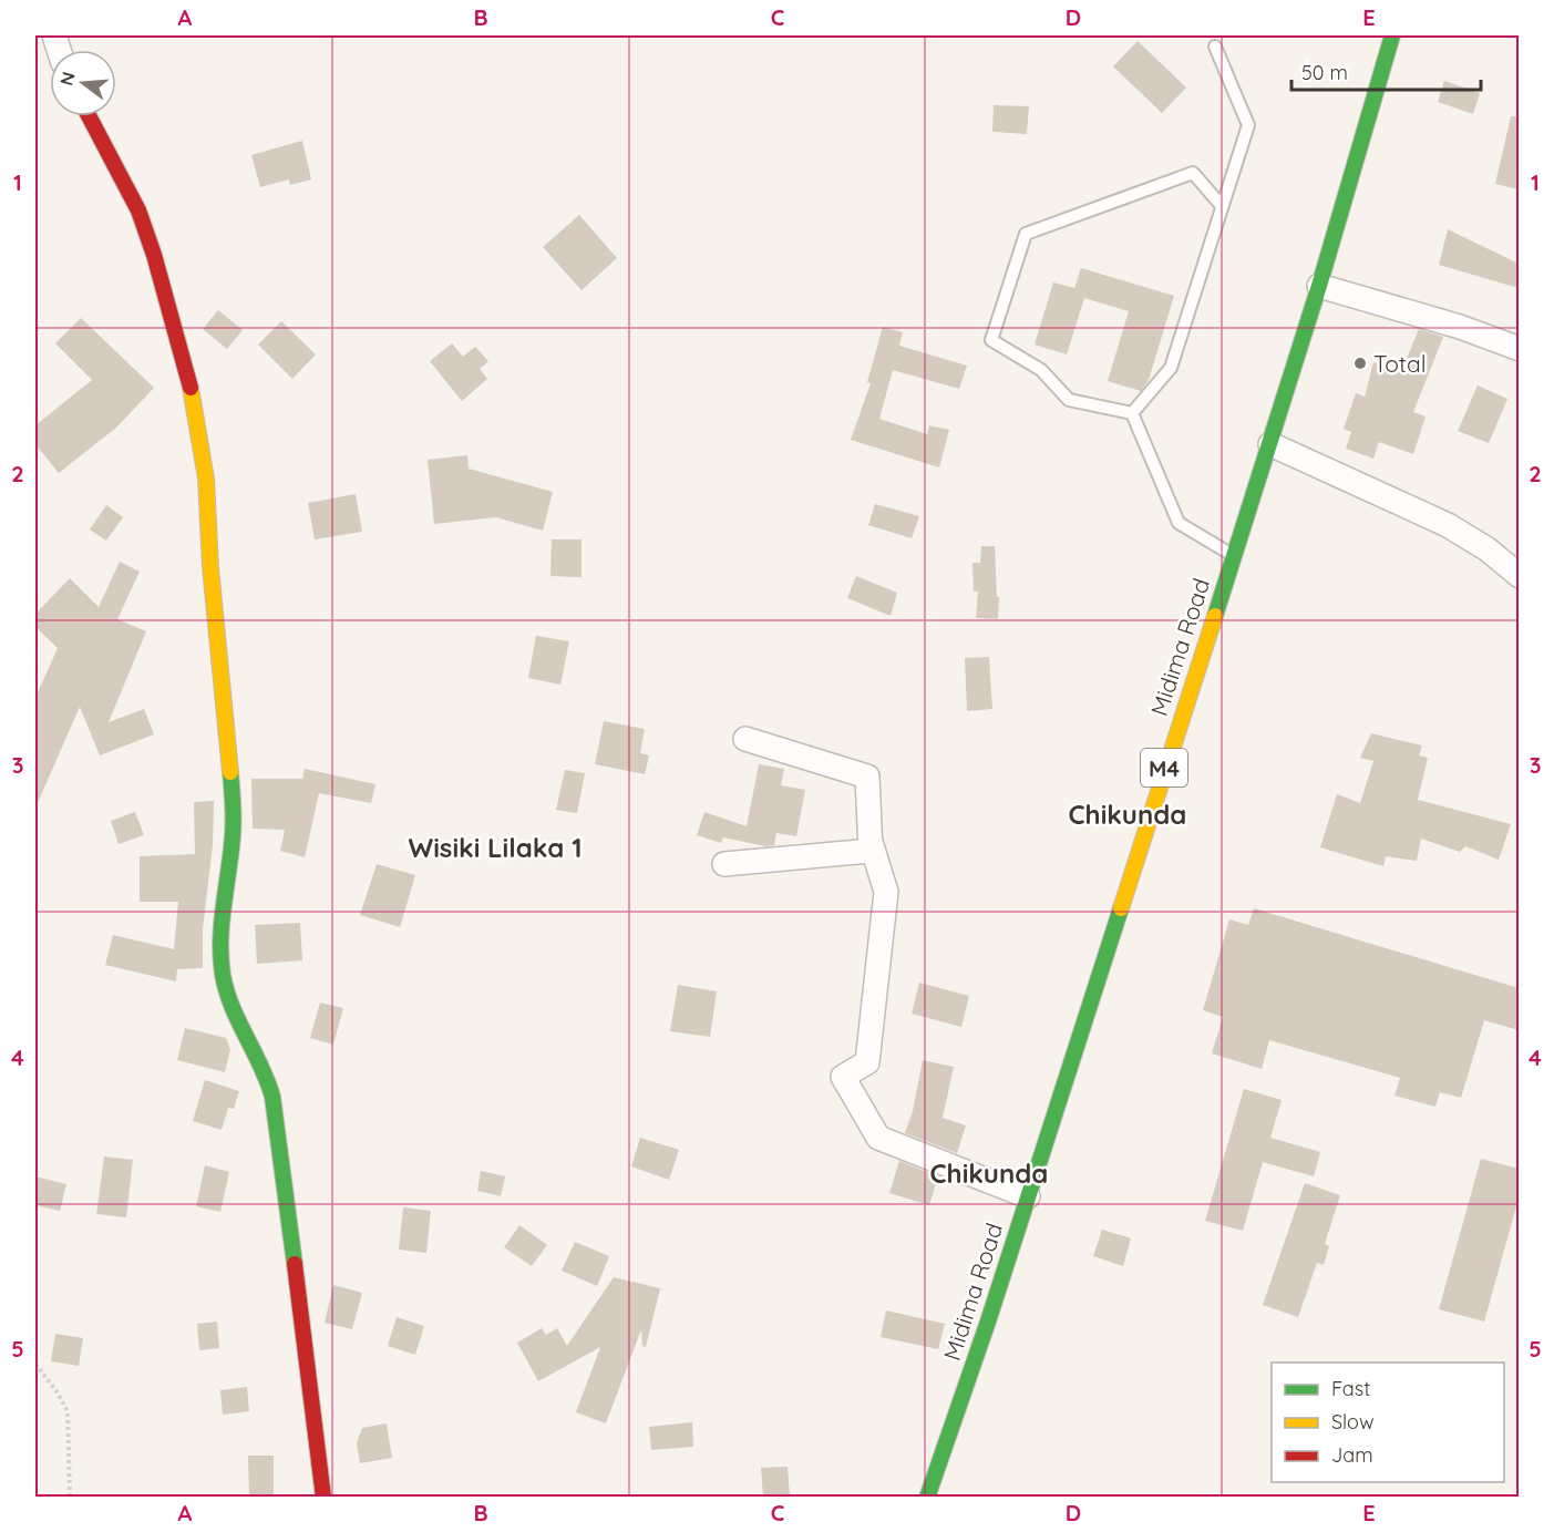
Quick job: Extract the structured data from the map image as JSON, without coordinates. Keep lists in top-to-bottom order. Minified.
{"streets":{"main road":["Midima Road","M4"]},"districts":["Chikunda","Wisiki Lilaka 1","Chikunda"],"places":["Total"],"legend":["Fast","Slow","Jam"],"scale_bar":"50 m","north":"left","grid":{"columns":["A","B","C","D","E"],"rows":["1","2","3","4","5"]}}
